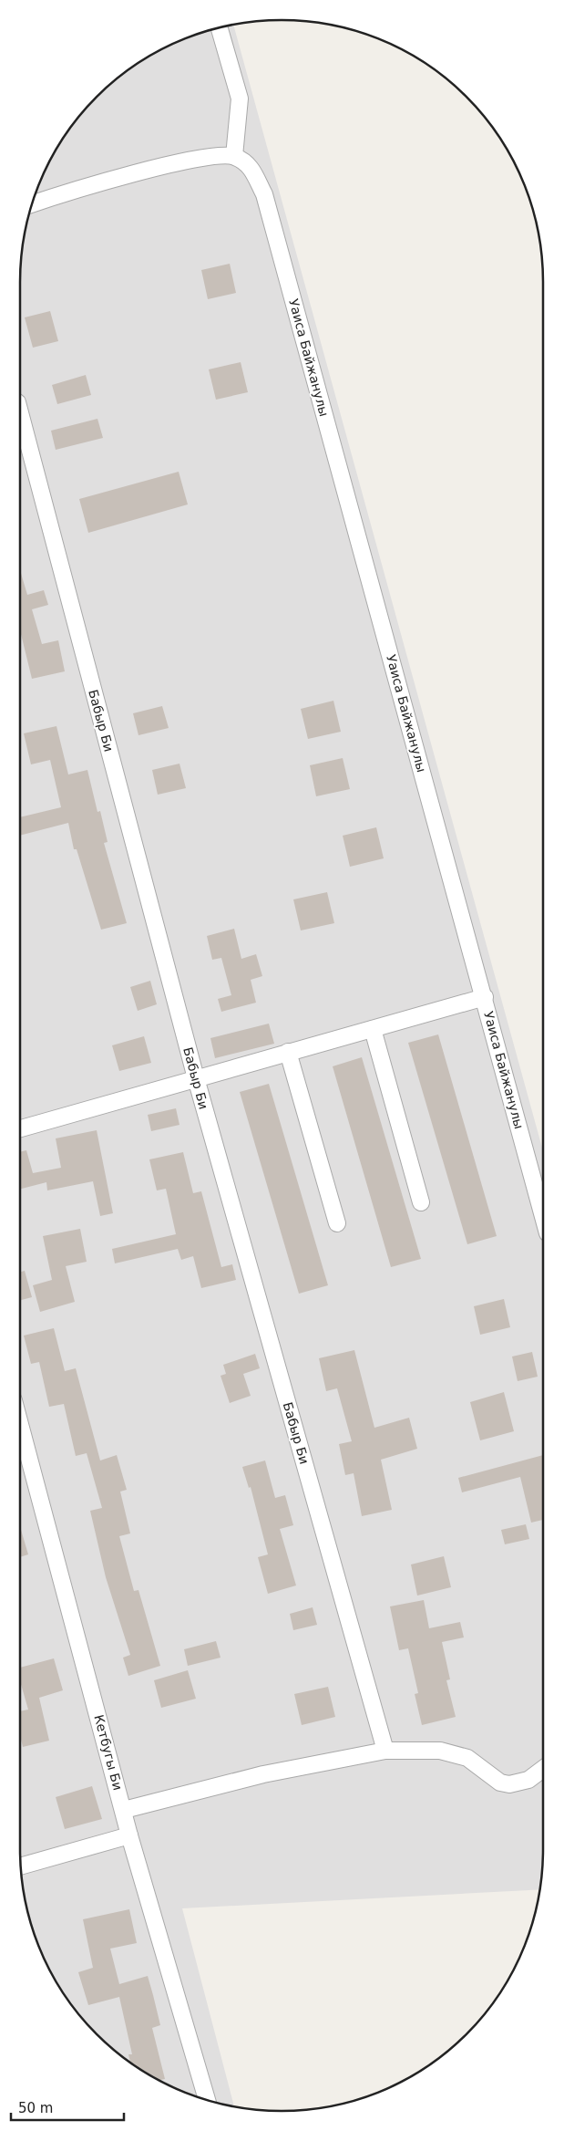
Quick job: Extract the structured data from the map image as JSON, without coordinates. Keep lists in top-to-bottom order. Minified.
{"streets":{"street":["Уаиса Байжанулы","Бабыр Би","Кетбугы Би"]},"scale_bar":"50 m"}
